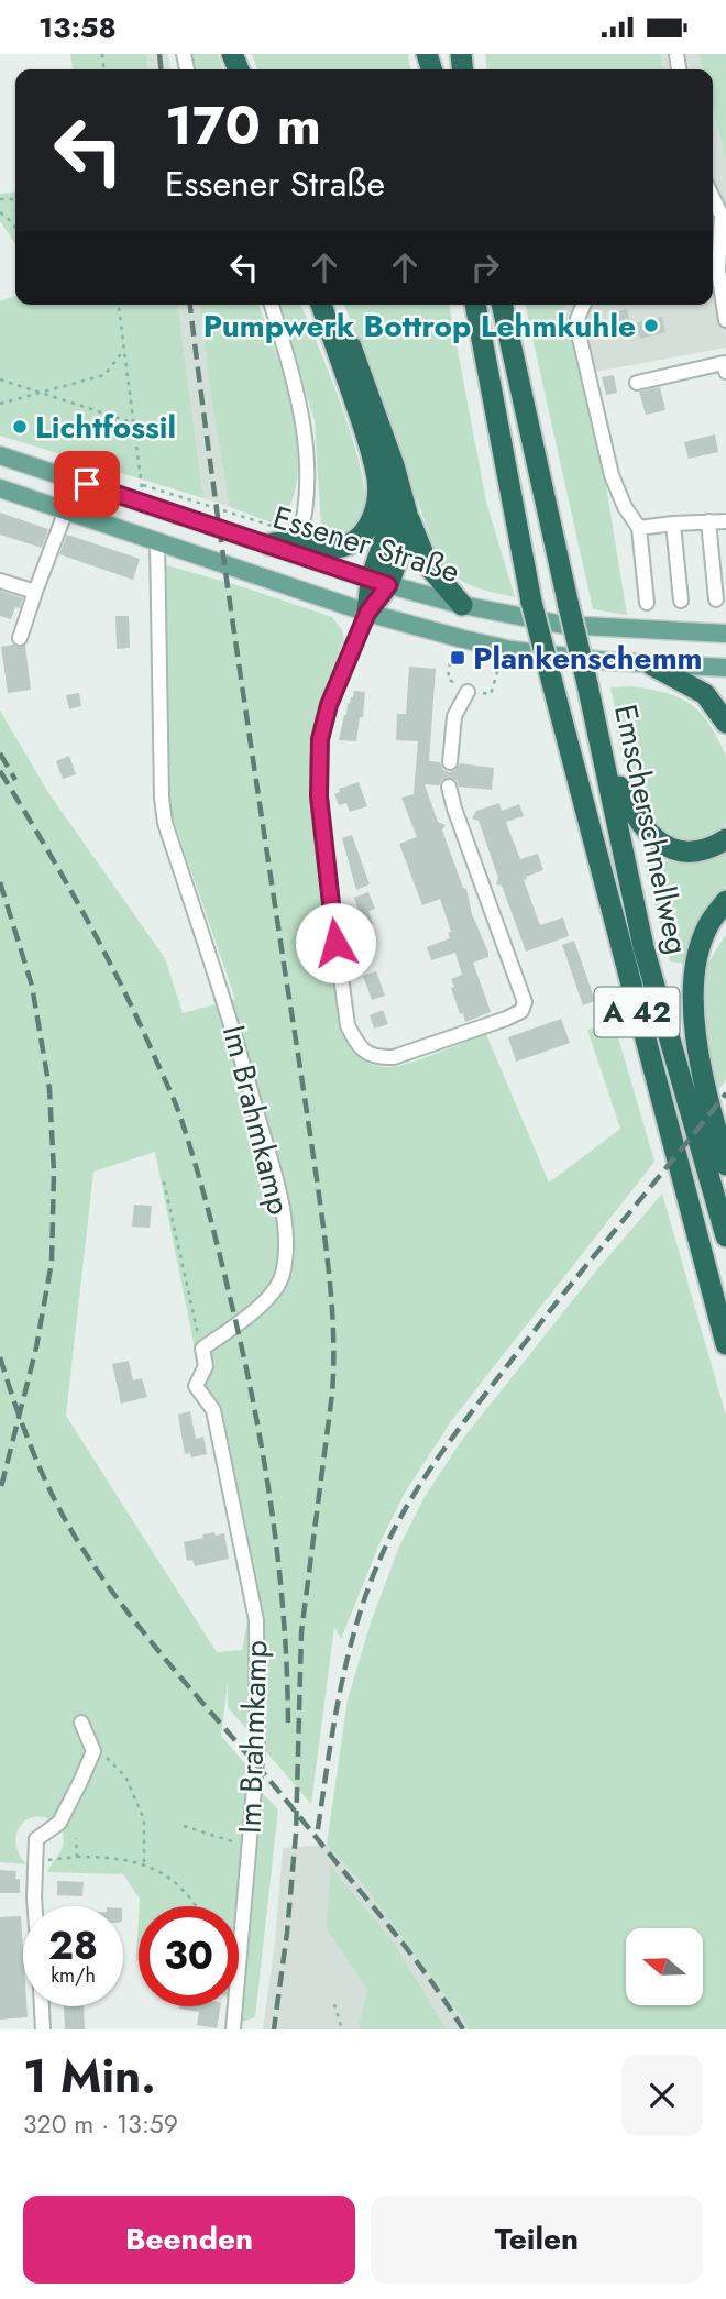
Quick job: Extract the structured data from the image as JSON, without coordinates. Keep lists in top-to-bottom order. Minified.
{"streets":{"highway":["Emscherschnellweg","A 42"],"main road":["Essener Straße"],"street":["Im Brahmkamp"]},"crossings":[["Essener Straße","Im Brahmkamp"]],"places":{"other":["Pumpwerk Bottrop Lehmkuhle","Lichtfossil"],"transit":["Plankenschemm"]},"north":"left","page":{"status":"13:58","turn":["170 m","Essener Straße"],"speed":"28 km/h","limit":"30","heading":["1 Min.","320 m · 13:59"],"buttons":["Beenden","Teilen"]}}
